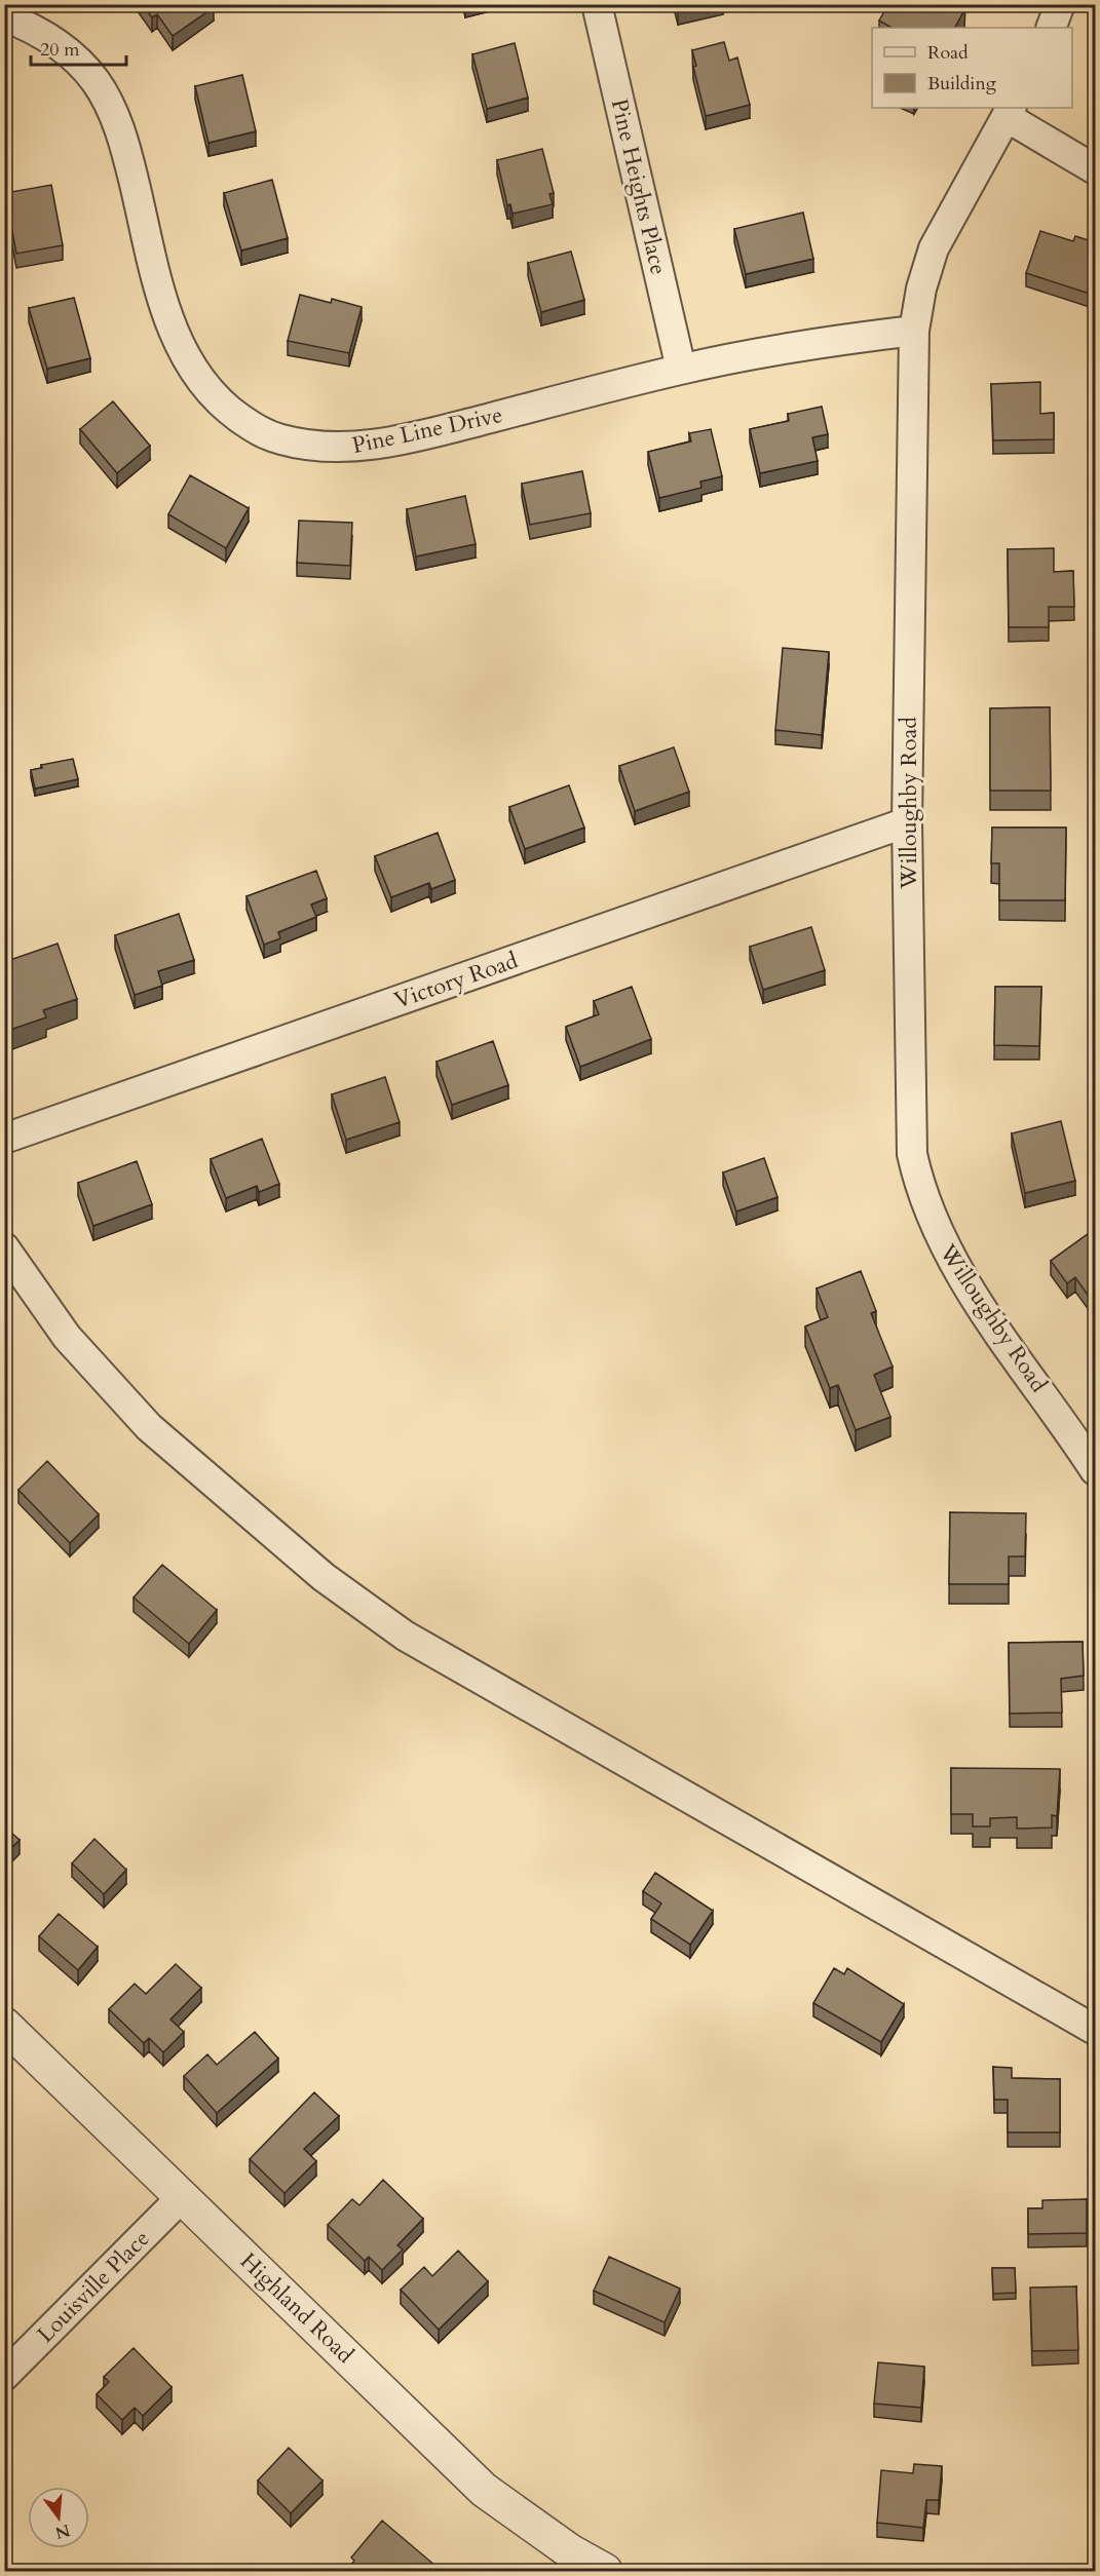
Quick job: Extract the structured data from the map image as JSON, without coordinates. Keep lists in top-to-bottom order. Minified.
{"streets":{"street":["Pine Heights Place","Pine Line Drive","Willoughby Road","Victory Road","Louisville Place","Highland Road"]},"crossings":[["Pine Heights Place","Pine Line Drive"],["Pine Line Drive","Willoughby Road"],["Willoughby Road","Victory Road"],["Louisville Place","Highland Road"]],"legend":["Road","Building"],"scale_bar":"20 m","north":"bottom"}
